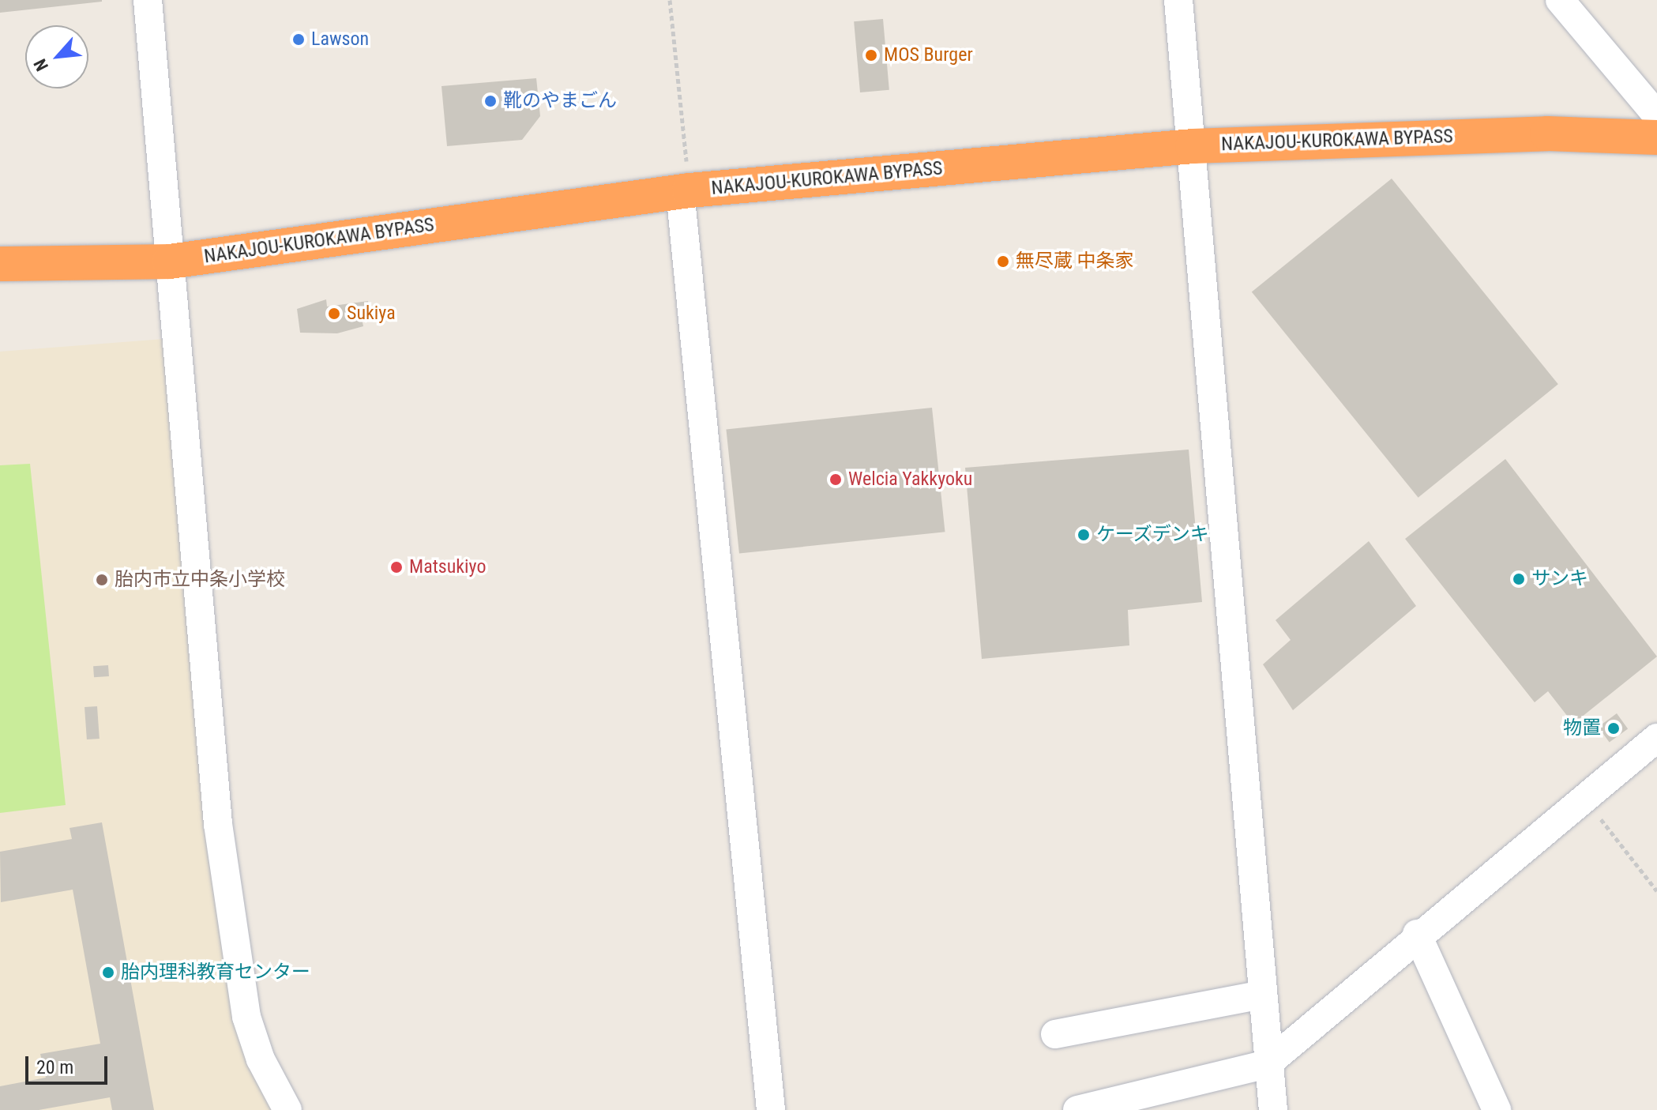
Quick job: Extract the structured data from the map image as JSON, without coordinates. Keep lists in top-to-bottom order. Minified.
{"streets":{"highway":["NAKAJOU-KUROKAWA BYPASS"]},"places":["Lawson","MOS Burger","靴のやまごん","無尽蔵 中条家","Sukiya","Welcia Yakkyoku","ケーズデンキ","Matsukiyo","サンキ","胎内市立中条小学校","物置","胎内理科教育センター"],"scale_bar":"20 m","north":"bottom left"}
